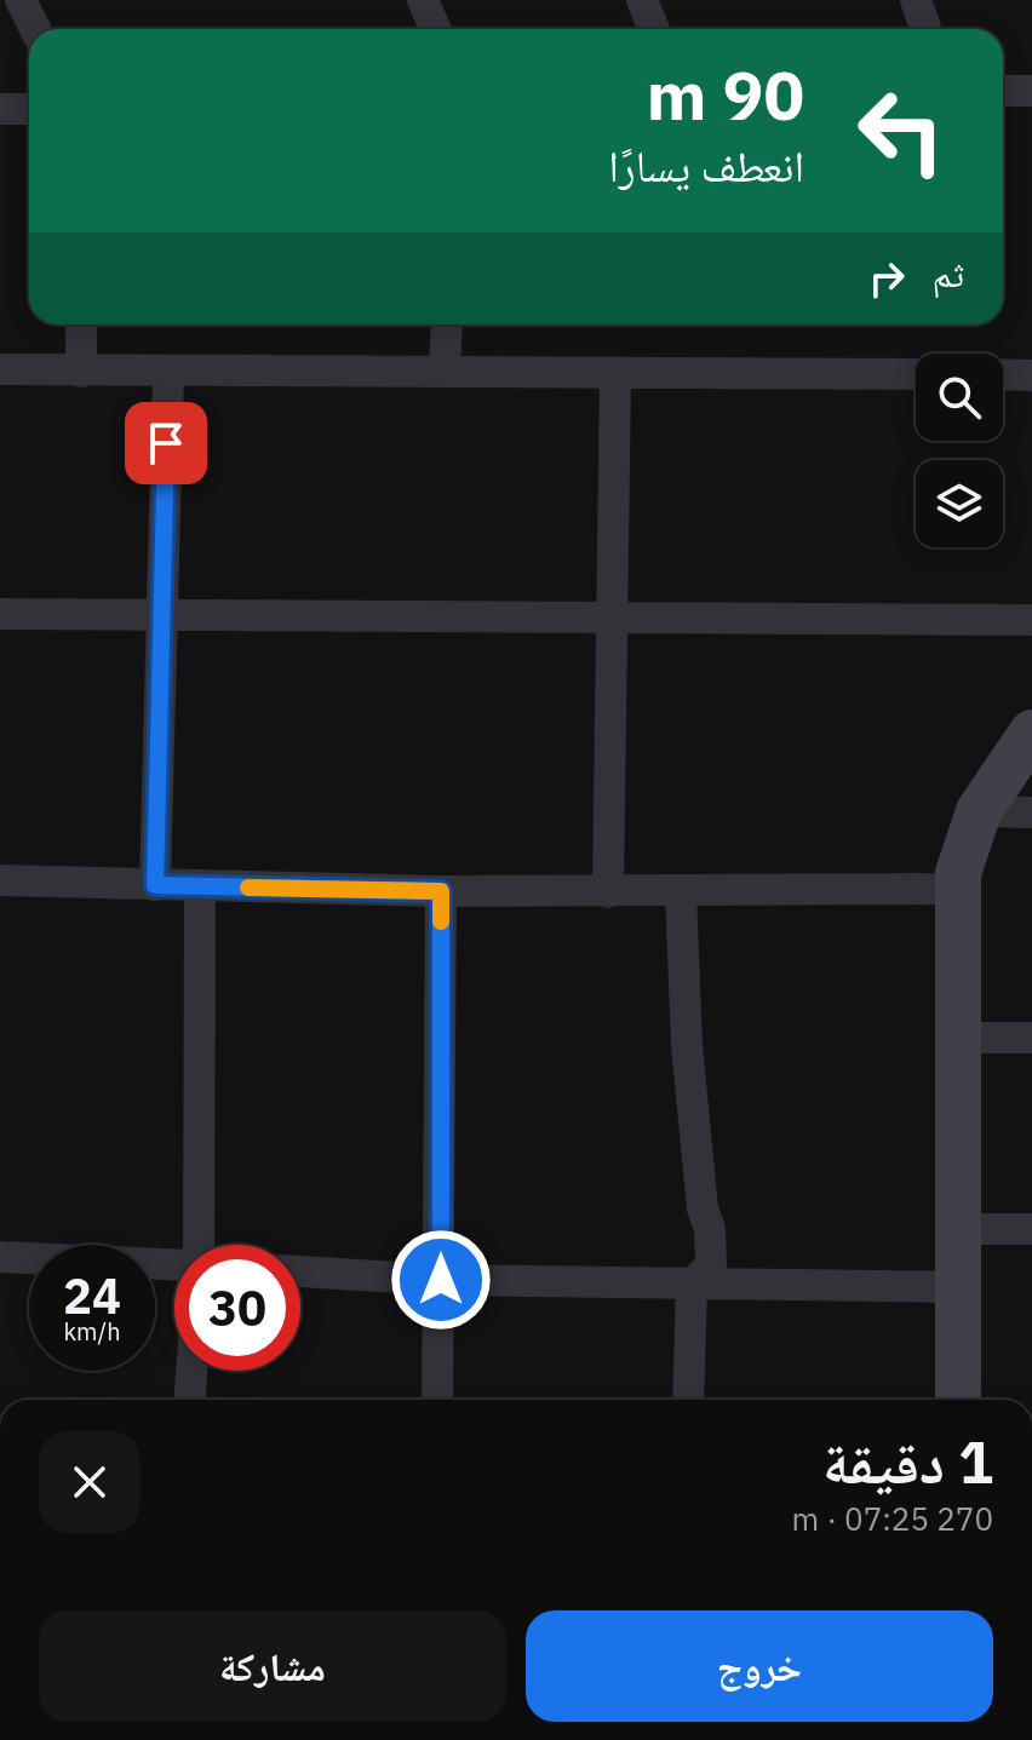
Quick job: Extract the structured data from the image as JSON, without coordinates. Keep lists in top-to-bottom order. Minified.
{"page":{"turn":["90 m","انعطف يسارًا"],"then":"ثم","speed":"24 km/h","limit":"30","heading":["1 دقيقة","270 m · 07:25"],"buttons":["خروج","مشاركة"]}}
